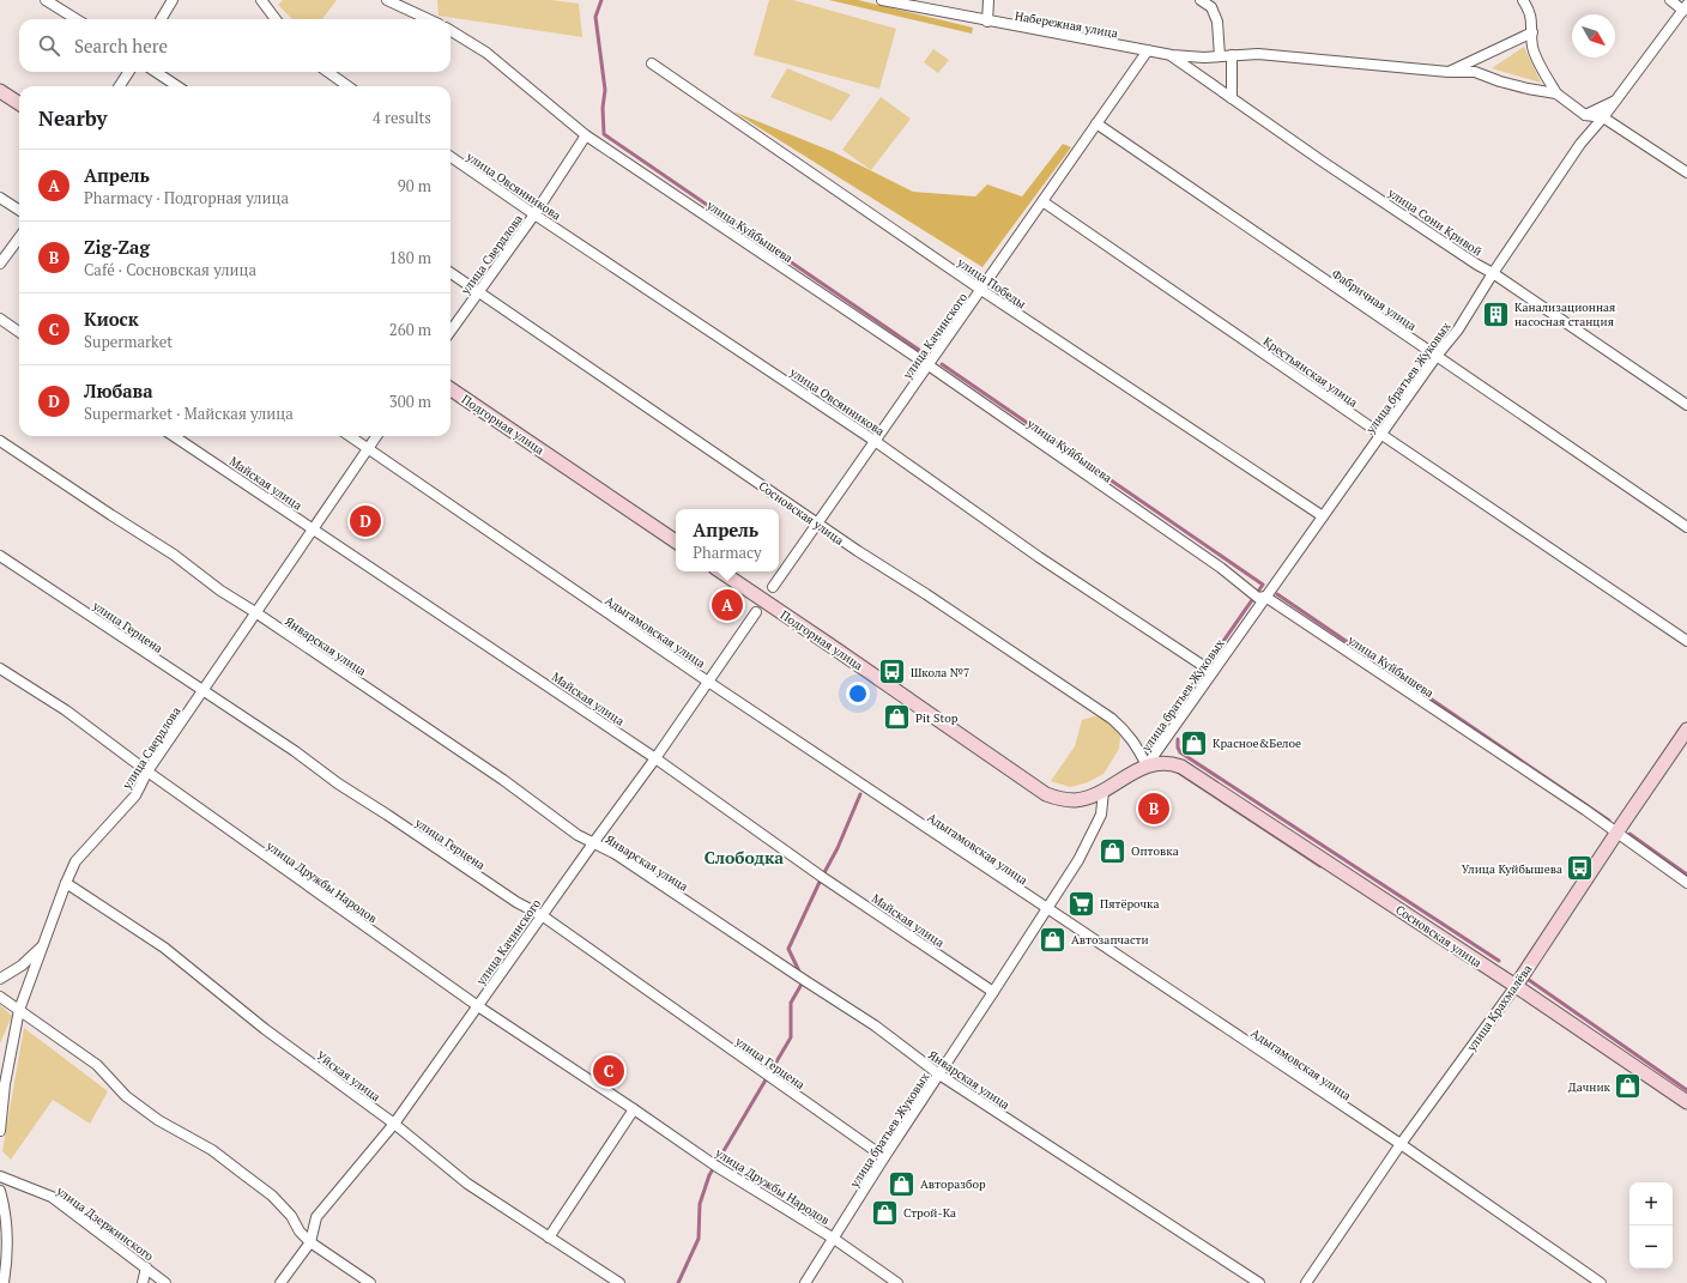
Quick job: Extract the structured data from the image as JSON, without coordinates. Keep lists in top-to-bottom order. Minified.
{"streets":{"street":["Набережная улица","улица Овсянникова","улица Сони Кривой","улица Куйбышева","улица Свердлова","улица Победы","Фабричная улица","улица Качинского","Крестьянская улица","улица братьев Жуковых","Подгорная улица","Майская улица","Сосновская улица","улица Герцена","Адыгамовская улица","Январская улица","улица Дружбы Народов","улица Крахмалёва","Уйская улица","улица Дзержинского"]},"crossings":[["Набережная улица","улица Сони Кривой"],["Набережная улица","улица Качинского"],["улица Овсянникова","улица Свердлова"],["улица Овсянникова","улица Качинского"],["улица Овсянникова","улица братьев Жуковых"],["улица Сони Кривой","улица братьев Жуковых"],["улица Куйбышева","улица Свердлова"],["улица Куйбышева","улица Качинского"],["улица Куйбышева","улица братьев Жуковых"],["улица Куйбышева","улица Крахмалёва"],["улица Свердлова","Майская улица"],["улица Свердлова","Сосновская улица"],["улица Свердлова","улица Герцена"],["улица Свердлова","Адыгамовская улица"],["улица Свердлова","Январская улица"],["улица Свердлова","улица Дружбы Народов"],["улица Свердлова","Уйская улица"],["улица Победы","улица Качинского"],["улица Победы","улица братьев Жуковых"],["Фабричная улица","улица Качинского"],["Фабричная улица","улица братьев Жуковых"],["улица Качинского","Крестьянская улица"],["улица Качинского","Майская улица"],["улица Качинского","Сосновская улица"],["улица Качинского","улица Герцена"],["улица Качинского","Адыгамовская улица"],["улица Качинского","Январская улица"],["улица Качинского","улица Дружбы Народов"],["улица Качинского","Уйская улица"],["Крестьянская улица","улица братьев Жуковых"],["улица братьев Жуковых","Подгорная улица"],["улица братьев Жуковых","Майская улица"],["улица братьев Жуковых","Сосновская улица"],["улица братьев Жуковых","улица Герцена"],["улица братьев Жуковых","Адыгамовская улица"],["улица братьев Жуковых","Январская улица"],["улица братьев Жуковых","улица Дружбы Народов"],["Сосновская улица","улица Крахмалёва"],["Адыгамовская улица","улица Крахмалёва"]],"districts":["Слободка"],"places":{"building":["Канализационная насосная станция"],"bus stop":["Школа №7","Улица Куйбышева"],"shop":["Pit Stop","Красное&Белое","Оптовка","Автозапчасти","Дачник","Авторазбор","Строй-Ка"],"supermarket":["Пятёрочка"]},"north":"bottom right","page":{"search":"Search here","heading":["Nearby","4 results"],"list":[{"mark":"A","name":"Апрель","note":"Pharmacy · Подгорная улица","value":"90 m"},{"mark":"B","name":"Zig-Zag","note":"Café · Сосновская улица","value":"180 m"},{"mark":"C","name":"Киоск","note":"Supermarket","value":"260 m"},{"mark":"D","name":"Любава","note":"Supermarket · Майская улица","value":"300 m"}],"pins":["D","A","B","C"],"popup":["Апрель","Pharmacy"],"map_buttons":["+","−"]}}
